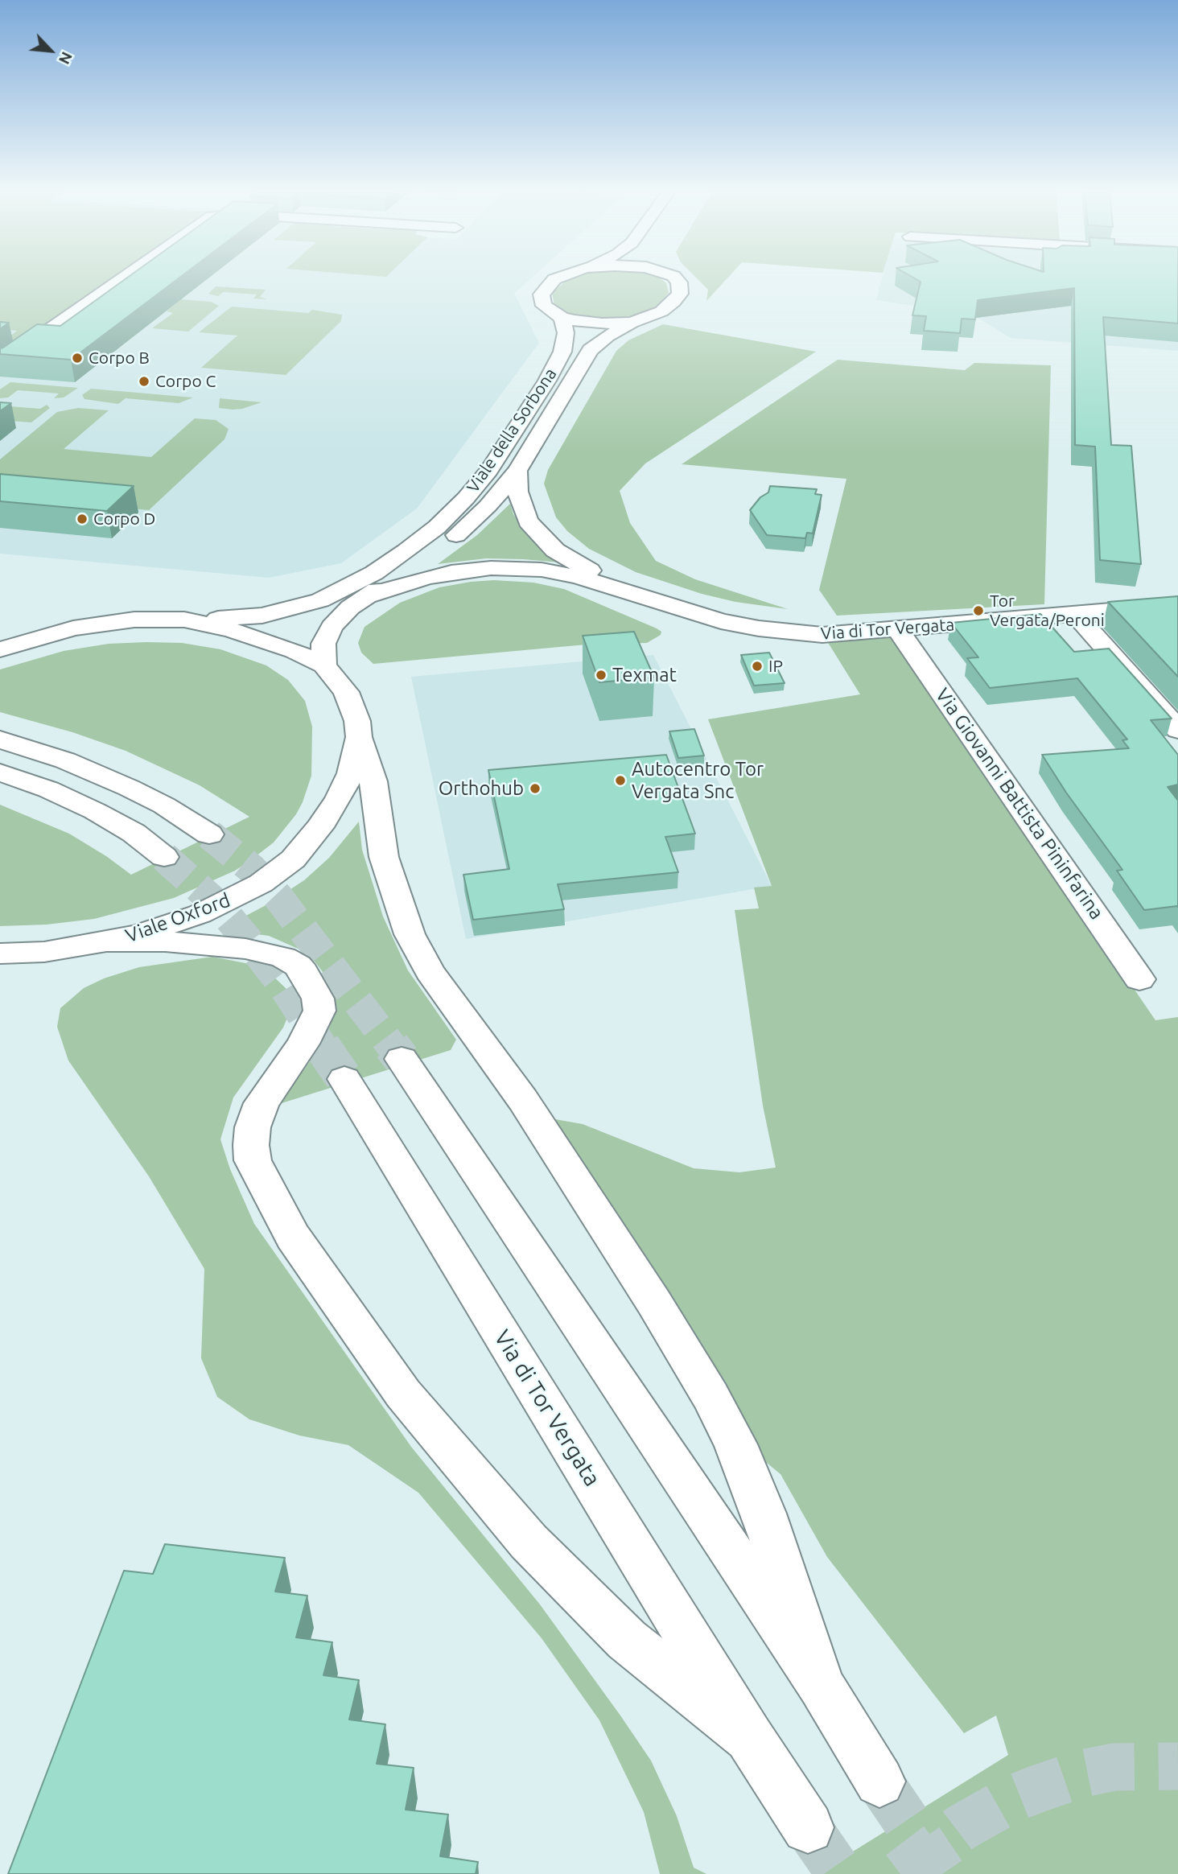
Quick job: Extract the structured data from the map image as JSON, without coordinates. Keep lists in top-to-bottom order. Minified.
{"streets":{"street":["Viale della Sorbona","Via di Tor Vergata","Via Giovanni Battista Pininfarina","Viale Oxford"]},"crossings":[["Viale della Sorbona","Via di Tor Vergata"],["Viale della Sorbona","Viale Oxford"],["Via di Tor Vergata","Via Giovanni Battista Pininfarina"]],"places":["Corpo B","Corpo C","Corpo D","Tor Vergata/Peroni","IP","Texmat","Autocentro Tor Vergata Snc","Orthohub"],"north":"bottom right"}
